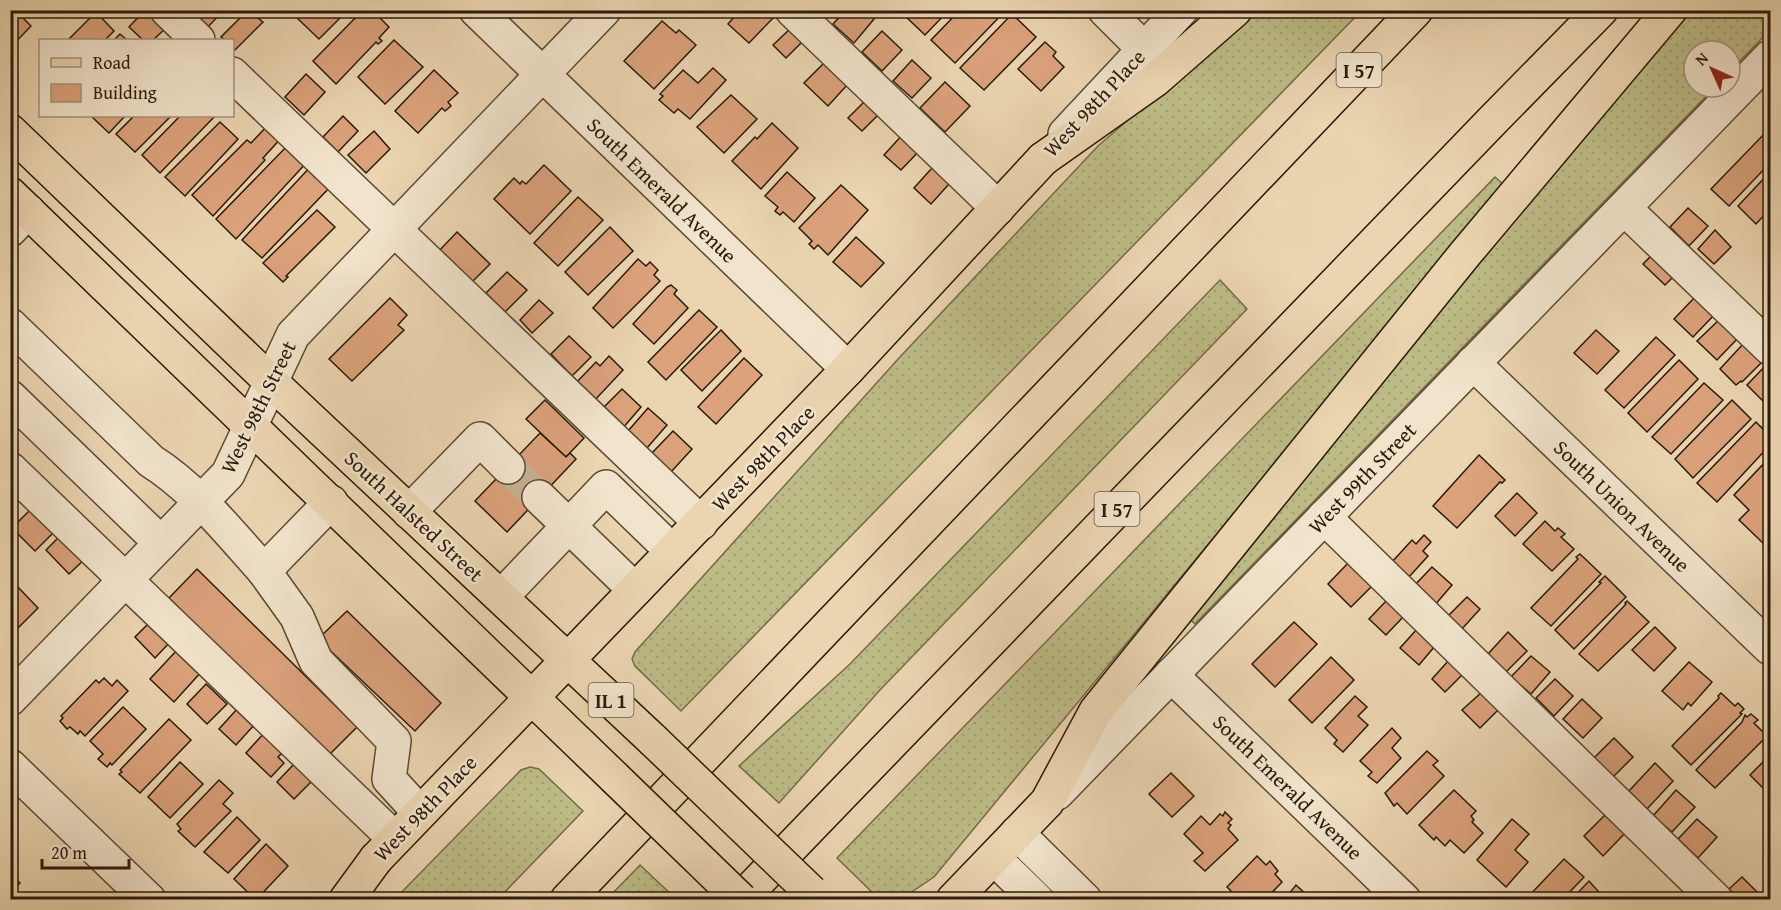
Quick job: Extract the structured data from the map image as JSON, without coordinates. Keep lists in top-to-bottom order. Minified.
{"streets":{"main road":["I 57","West 98th Place","West 99th Street","South Halsted Street","IL 1"],"street":["South Emerald Avenue","West 98th Street","South Union Avenue"]},"crossings":[["I 57","IL 1"],["West 98th Place","South Emerald Avenue"],["West 98th Place","South Halsted Street"],["West 98th Place","IL 1"],["South Emerald Avenue","West 98th Street"],["South Emerald Avenue","West 99th Street"],["West 98th Street","South Halsted Street"],["West 99th Street","South Union Avenue"]],"legend":["Road","Building"],"scale_bar":"20 m","north":"top left"}
